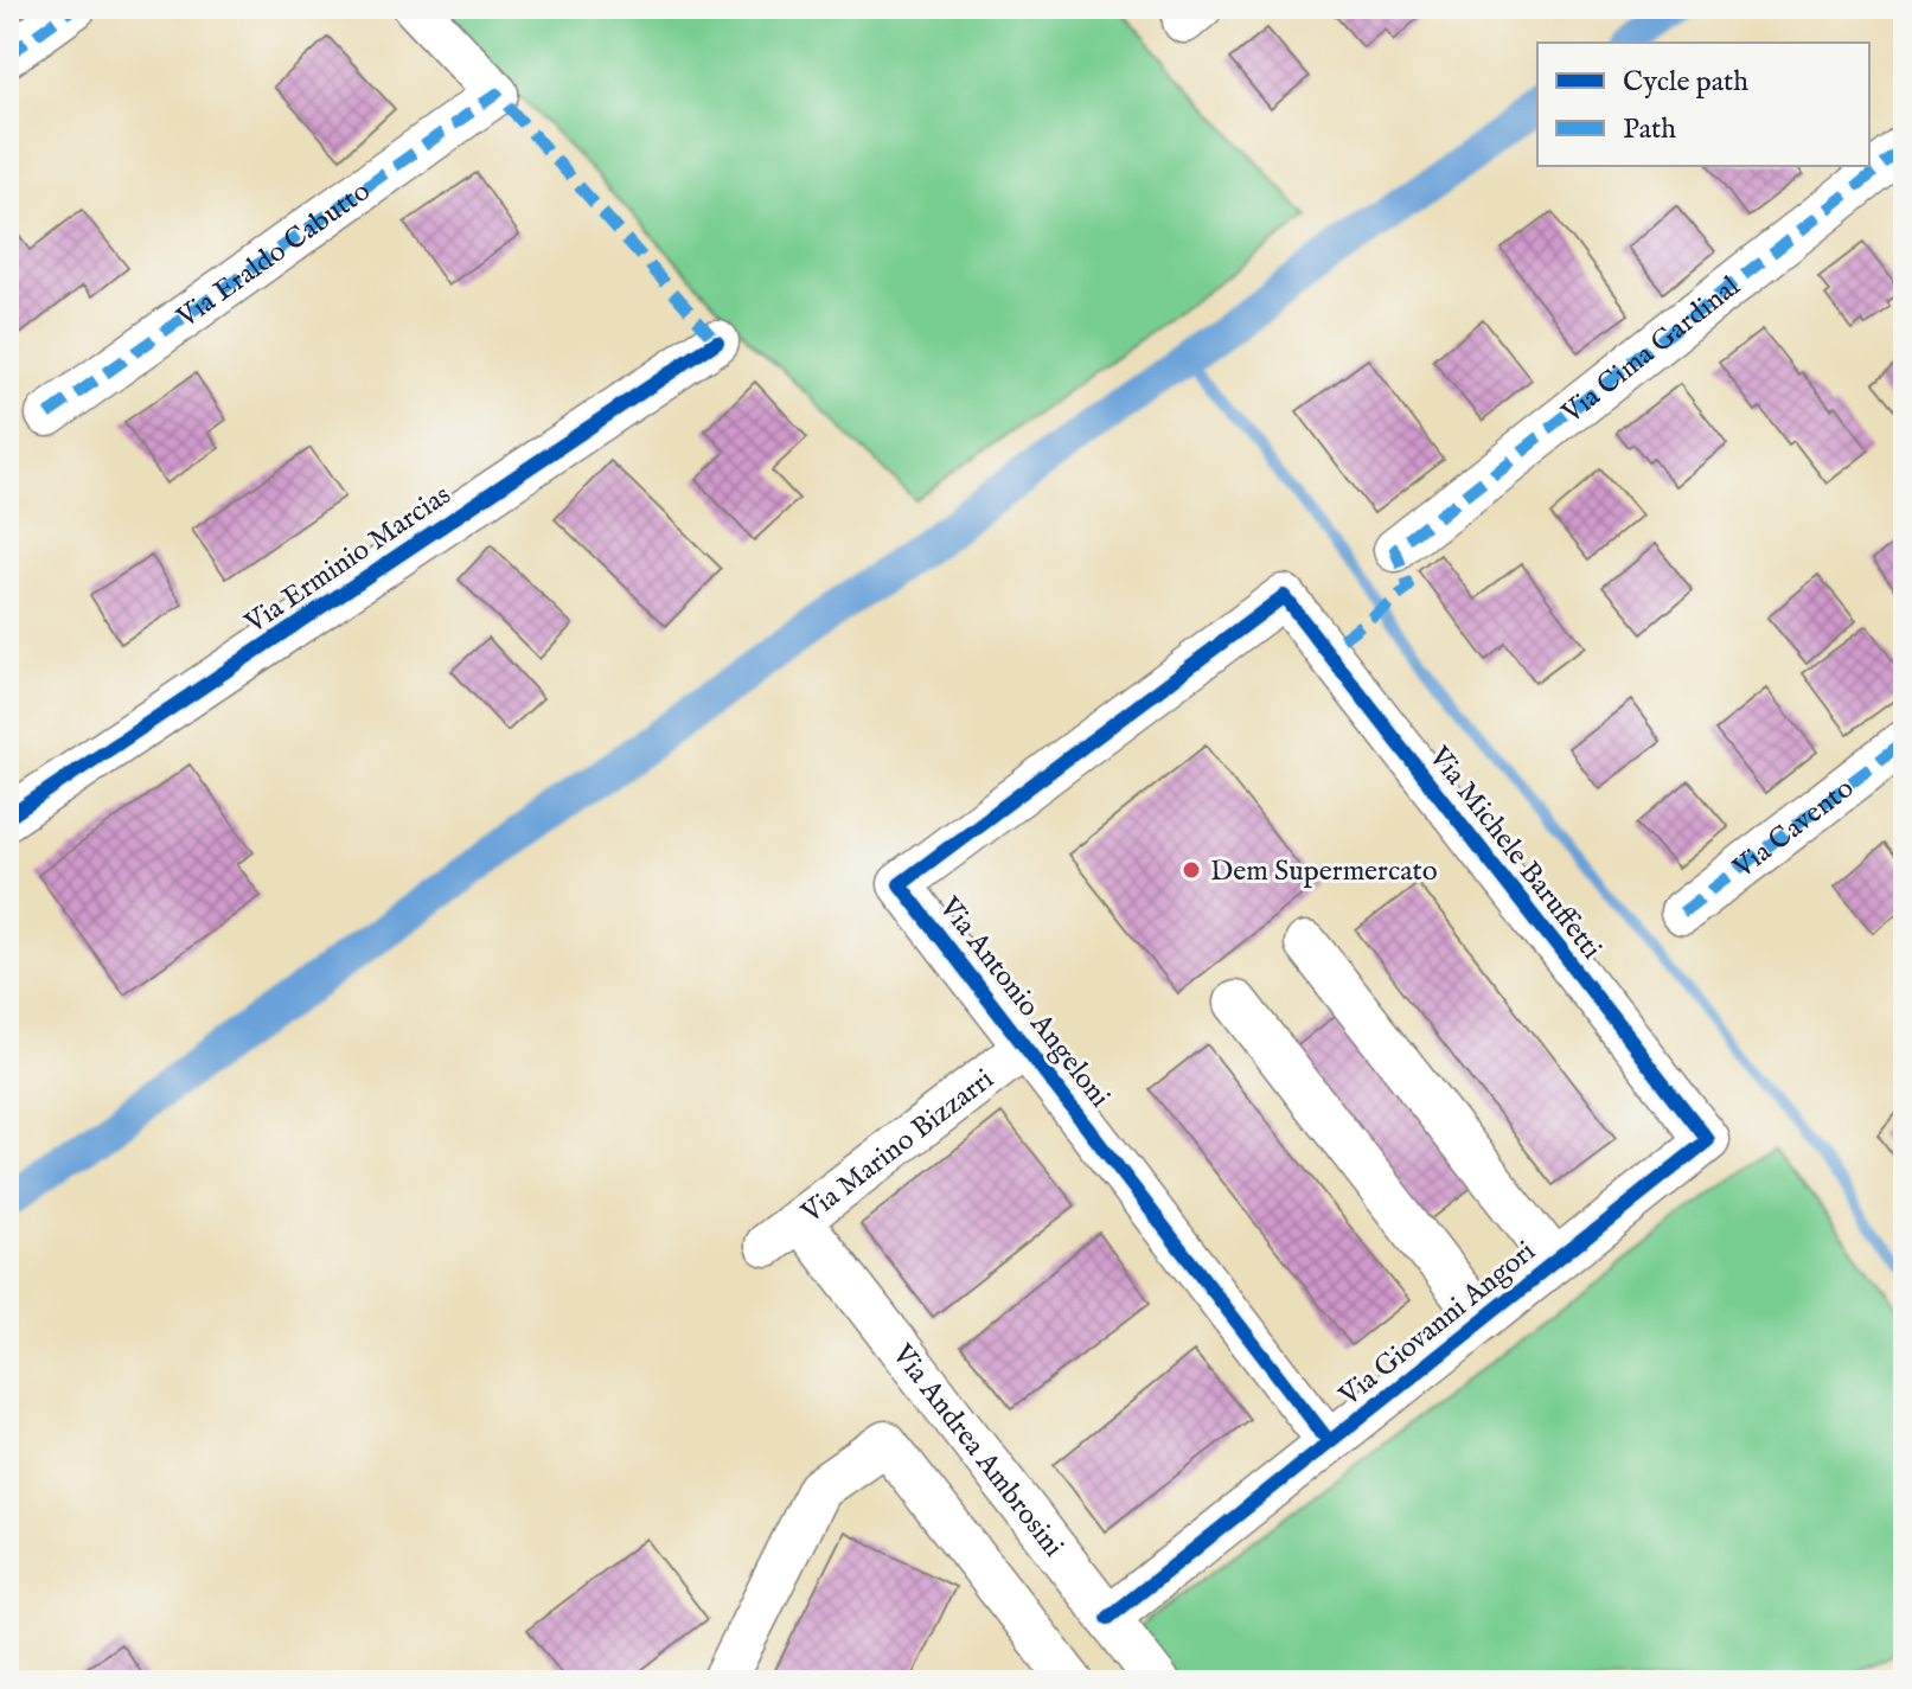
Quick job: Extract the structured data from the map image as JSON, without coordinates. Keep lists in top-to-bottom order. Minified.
{"streets":{"street":["Via Eraldo Cabutto","Via Cima Gardinal","Via Erminio Marcias","Via Cavento","Via Michele Baruffetti","Via Antonio Angeloni","Via Marino Bizzarri","Via Giovanni Angori","Via Andrea Ambrosini"]},"crossings":[["Via Michele Baruffetti","Via Antonio Angeloni"],["Via Michele Baruffetti","Via Giovanni Angori"],["Via Antonio Angeloni","Via Marino Bizzarri"],["Via Antonio Angeloni","Via Giovanni Angori"],["Via Marino Bizzarri","Via Andrea Ambrosini"],["Via Giovanni Angori","Via Andrea Ambrosini"]],"places":["Dem Supermercato"],"legend":["Cycle path","Path"]}
